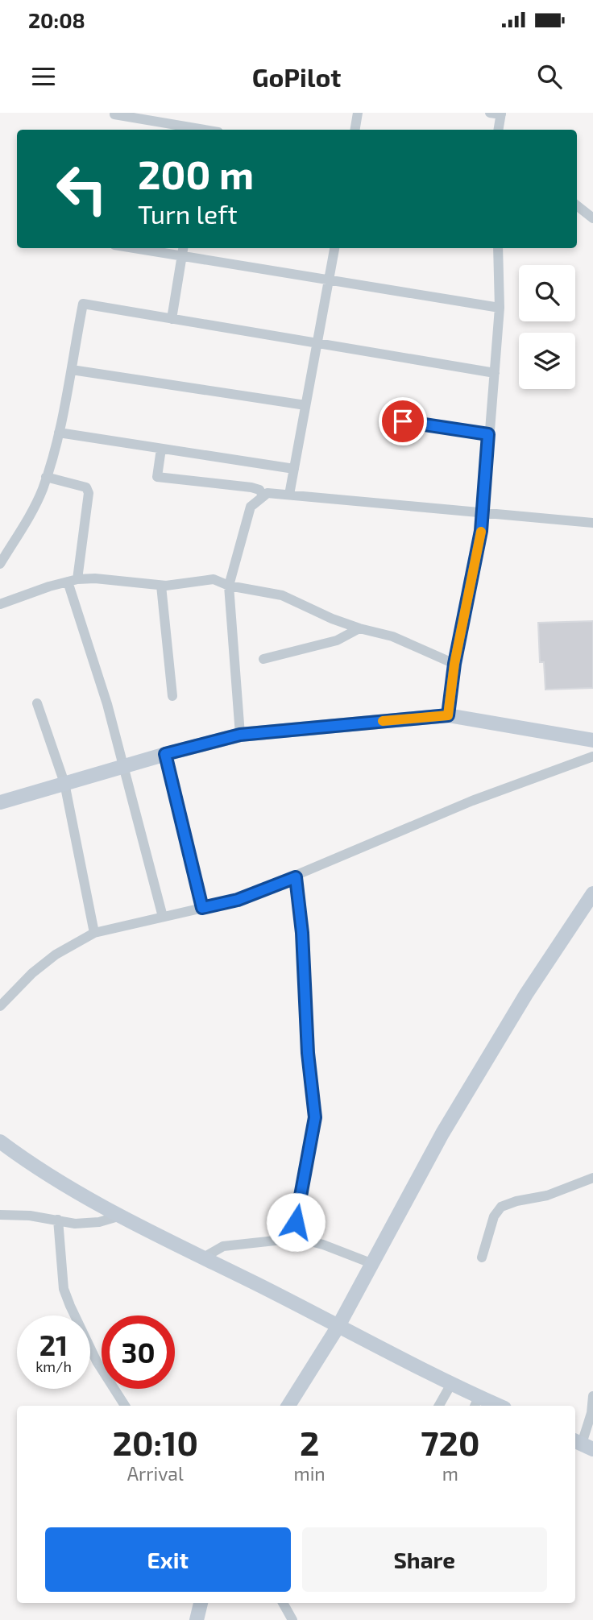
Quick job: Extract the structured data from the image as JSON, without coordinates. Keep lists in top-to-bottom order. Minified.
{"page":{"status":"20:08","header":"GoPilot","turn":["200 m","Turn left"],"speed":"21 km/h","limit":"30","eta":["20:10","Arrival","2","min","720","m"],"buttons":["Exit","Share"]}}
